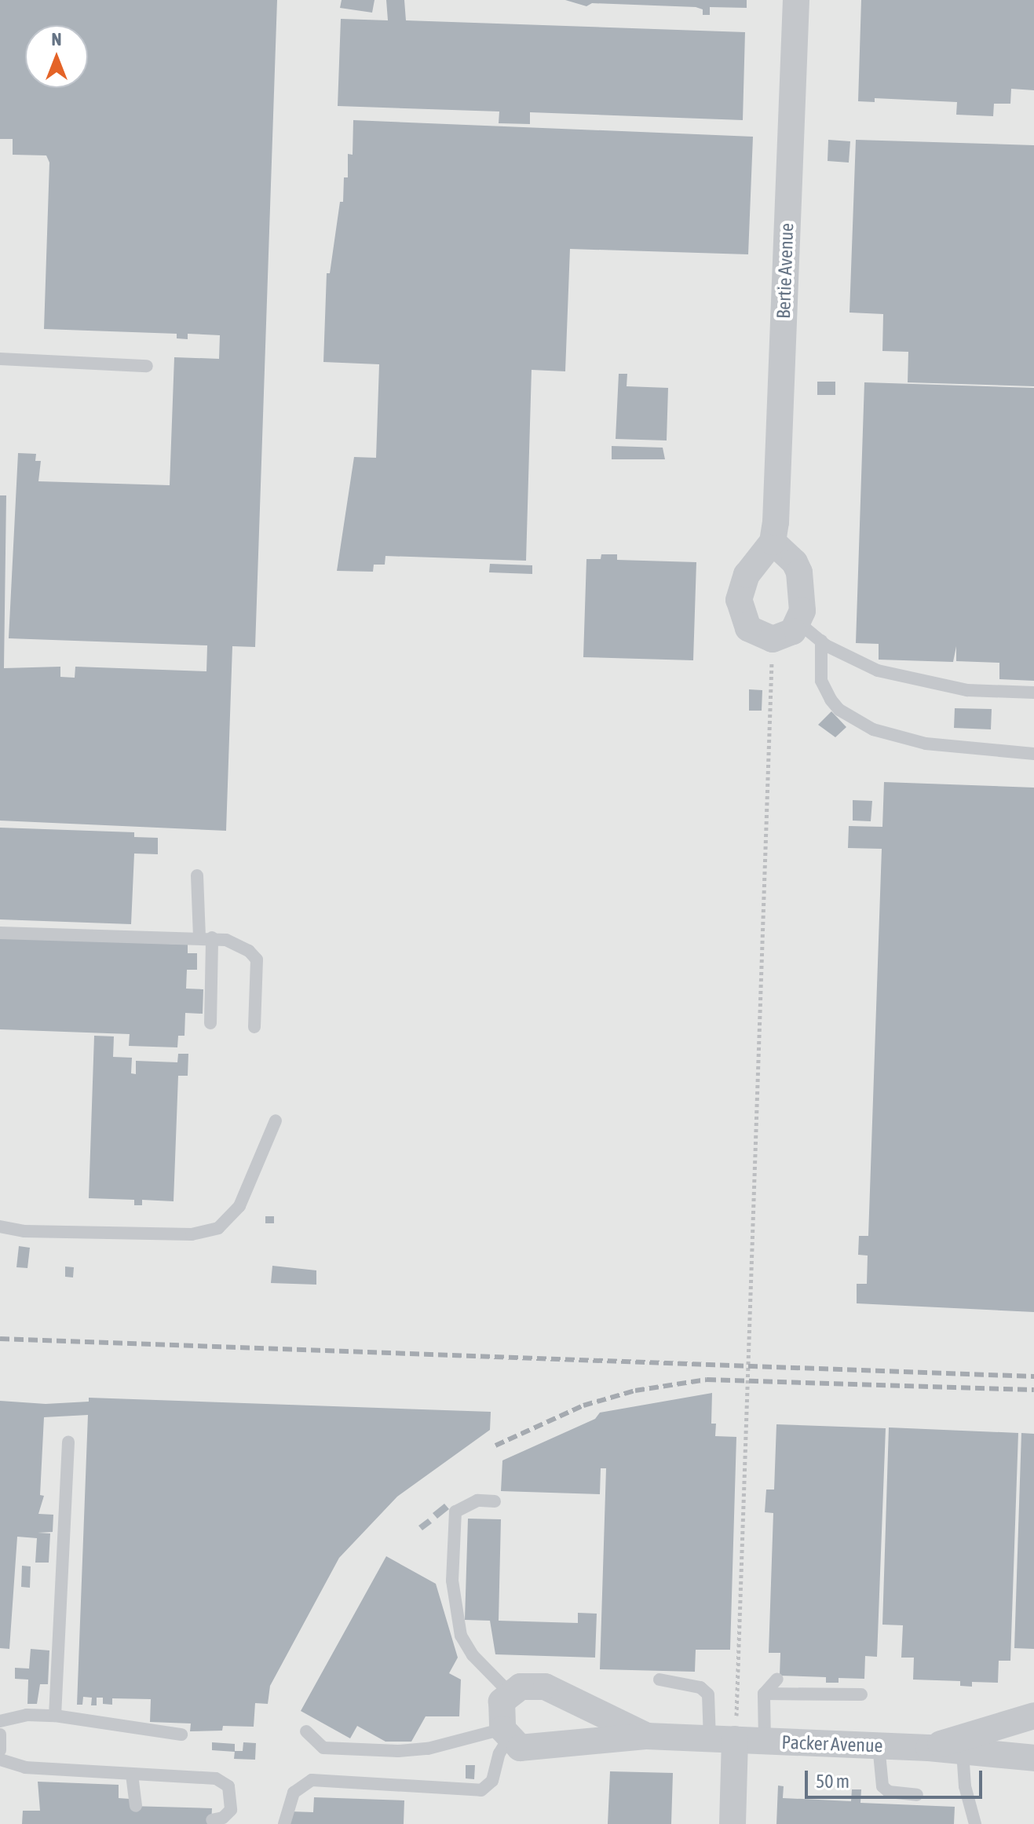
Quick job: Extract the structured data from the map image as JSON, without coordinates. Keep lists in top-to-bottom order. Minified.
{"streets":{"street":["Bertie Avenue","Packer Avenue"]},"scale_bar":"50 m","north":"top"}
